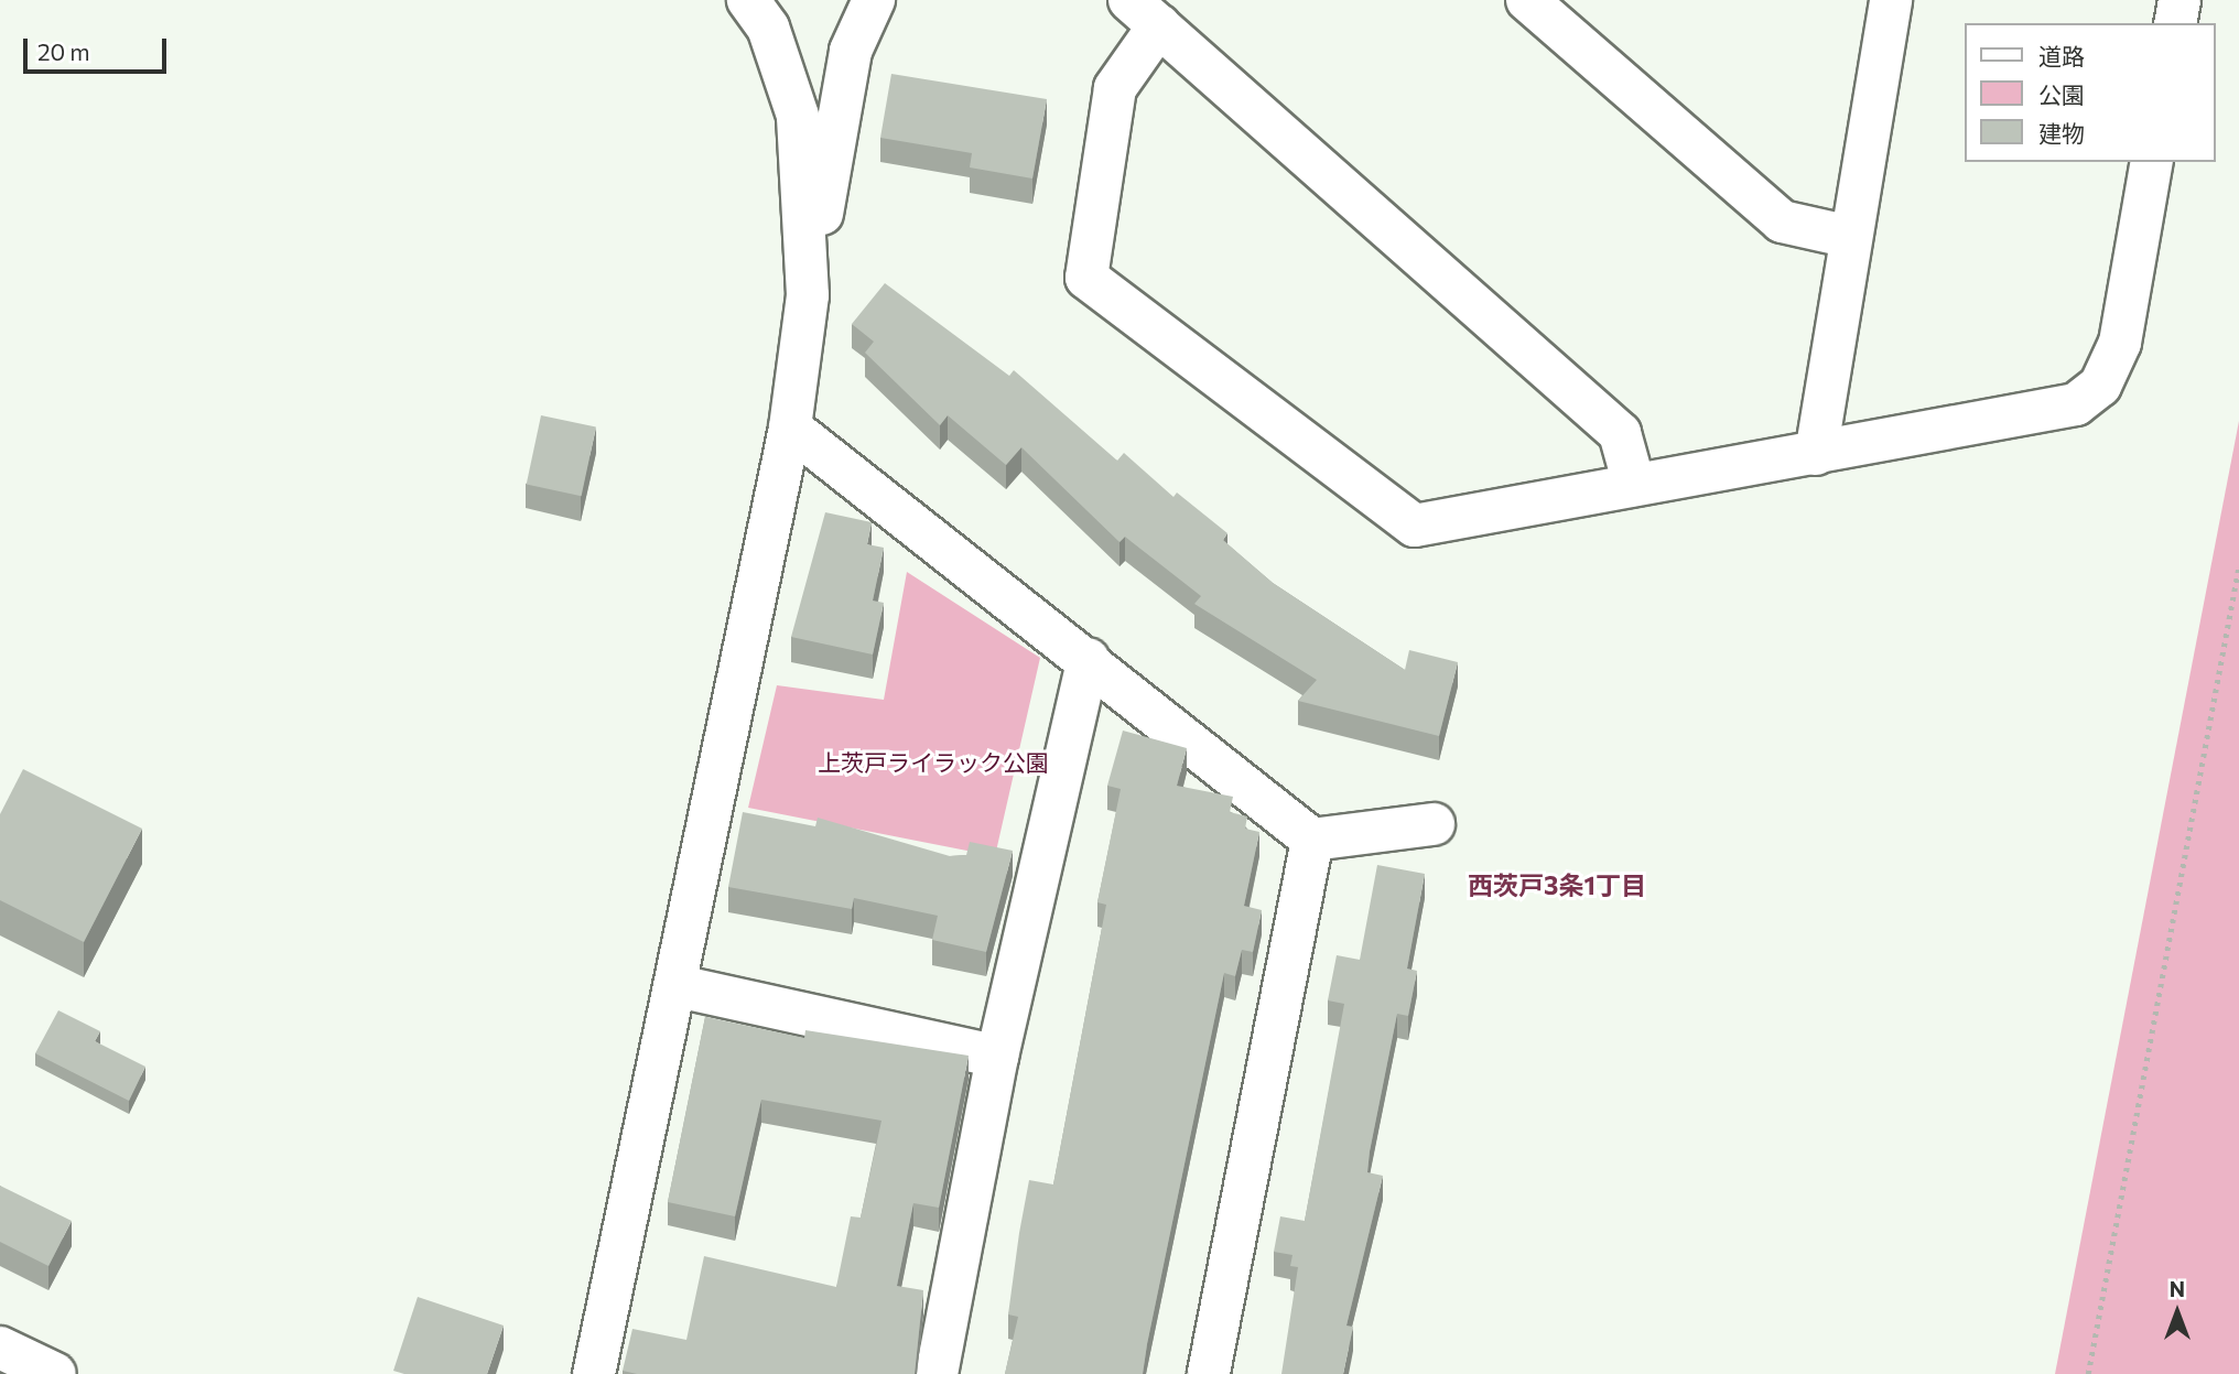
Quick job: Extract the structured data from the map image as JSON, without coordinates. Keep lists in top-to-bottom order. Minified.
{"districts":["西茨戸3条1丁目"],"parks":["上茨戸ライラック公園"],"legend":["道路","公園","建物"],"scale_bar":"20 m","north":"top"}
